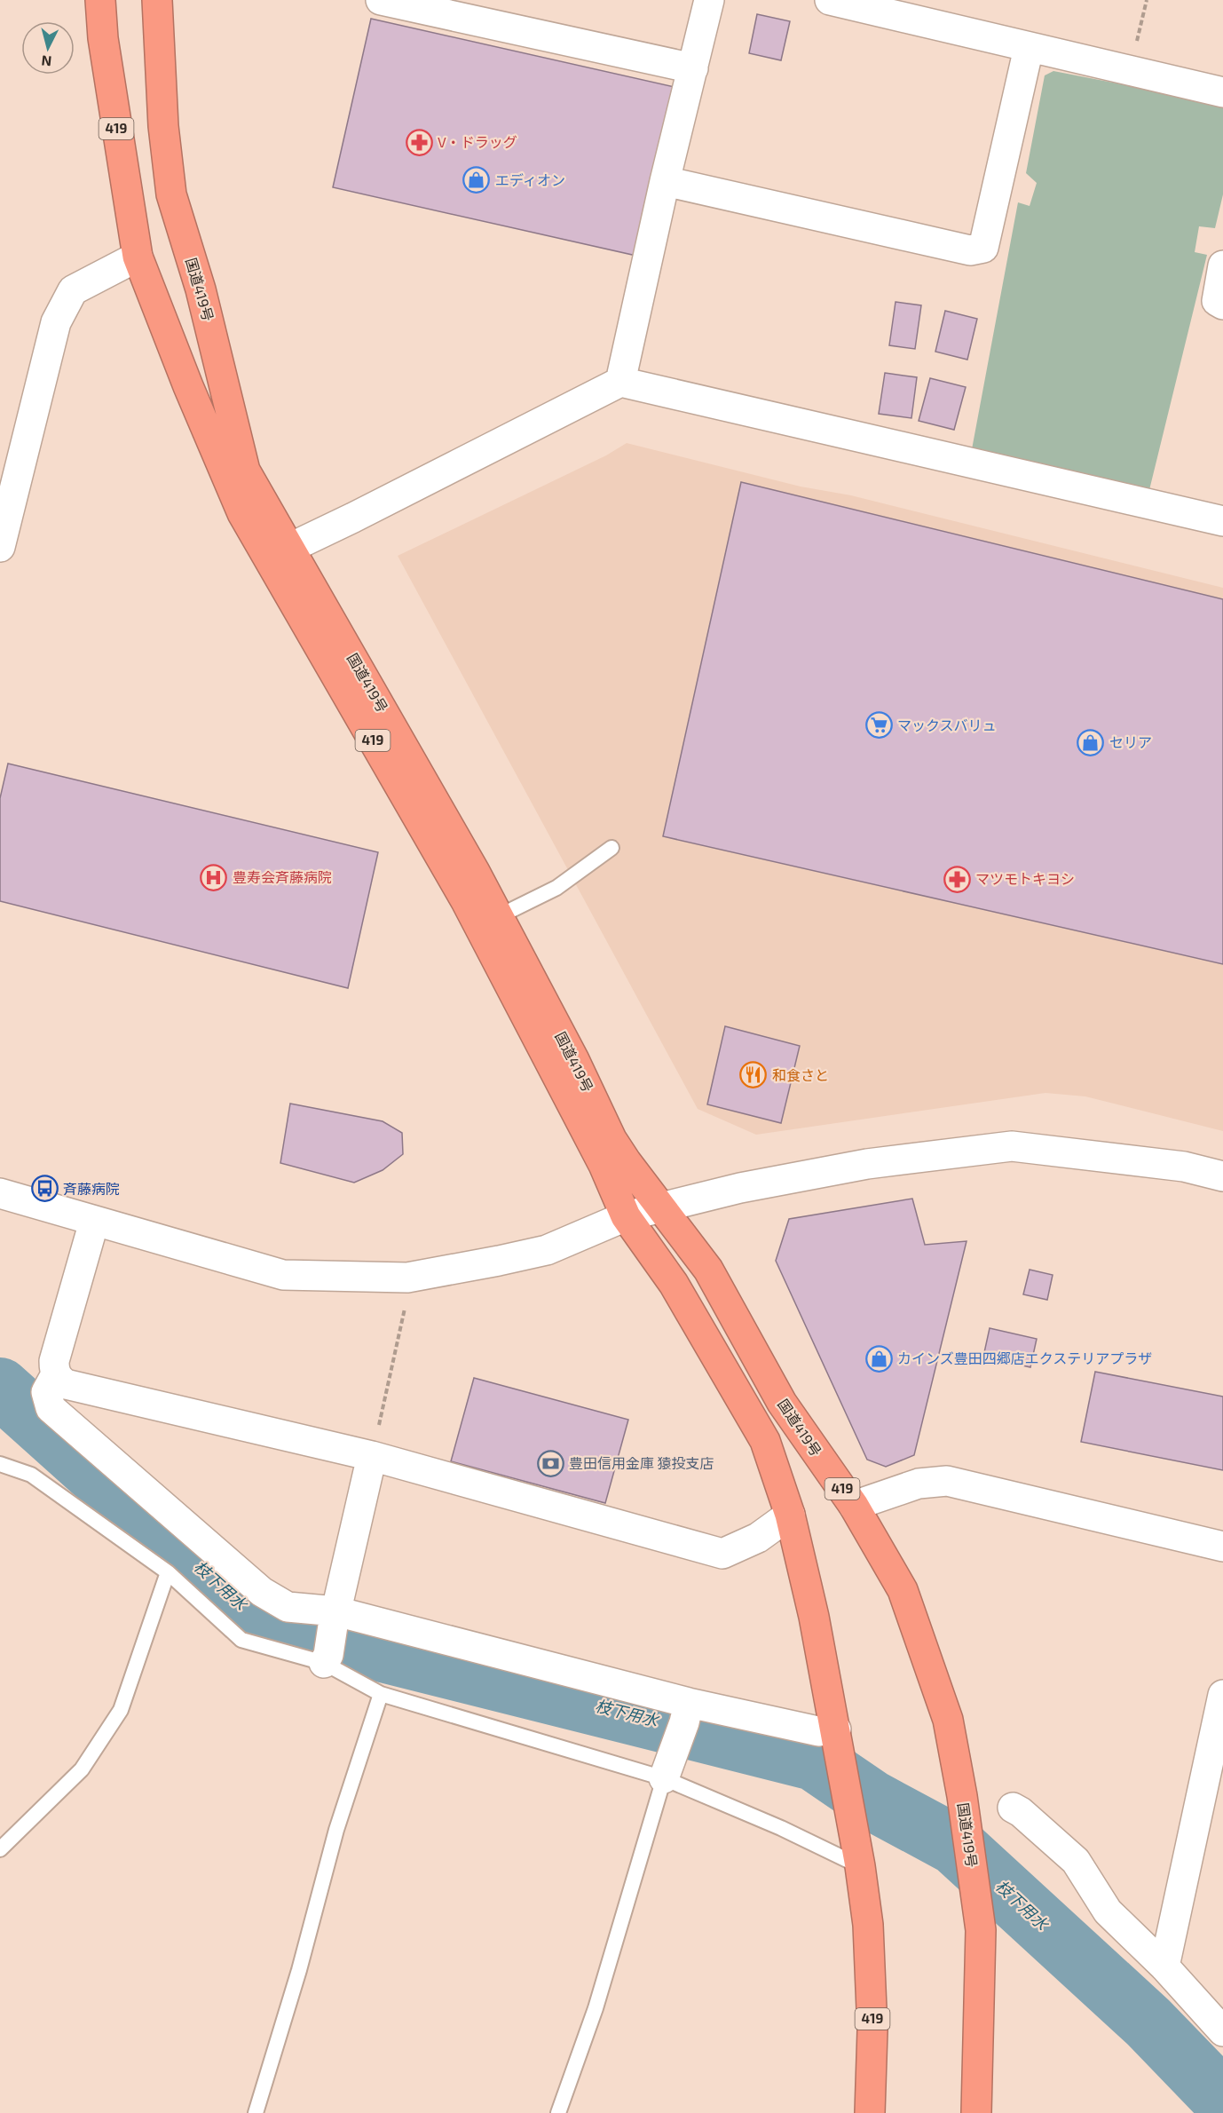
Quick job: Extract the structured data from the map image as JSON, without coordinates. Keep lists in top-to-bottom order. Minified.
{"streets":{"highway":["419","国道419号"]},"water":["枝下用水"],"places":{"pharmacy":["V・ドラッグ","マツモトキヨシ"],"shop":["エディオン","セリア","カインズ豊田四郷店エクステリアプラザ"],"supermarket":["マックスバリュ"],"hospital":["豊寿会斉藤病院"],"restaurant":["和食さと"],"bus stop":["斉藤病院"],"bank":["豊田信用金庫 猿投支店"]},"north":"bottom"}
